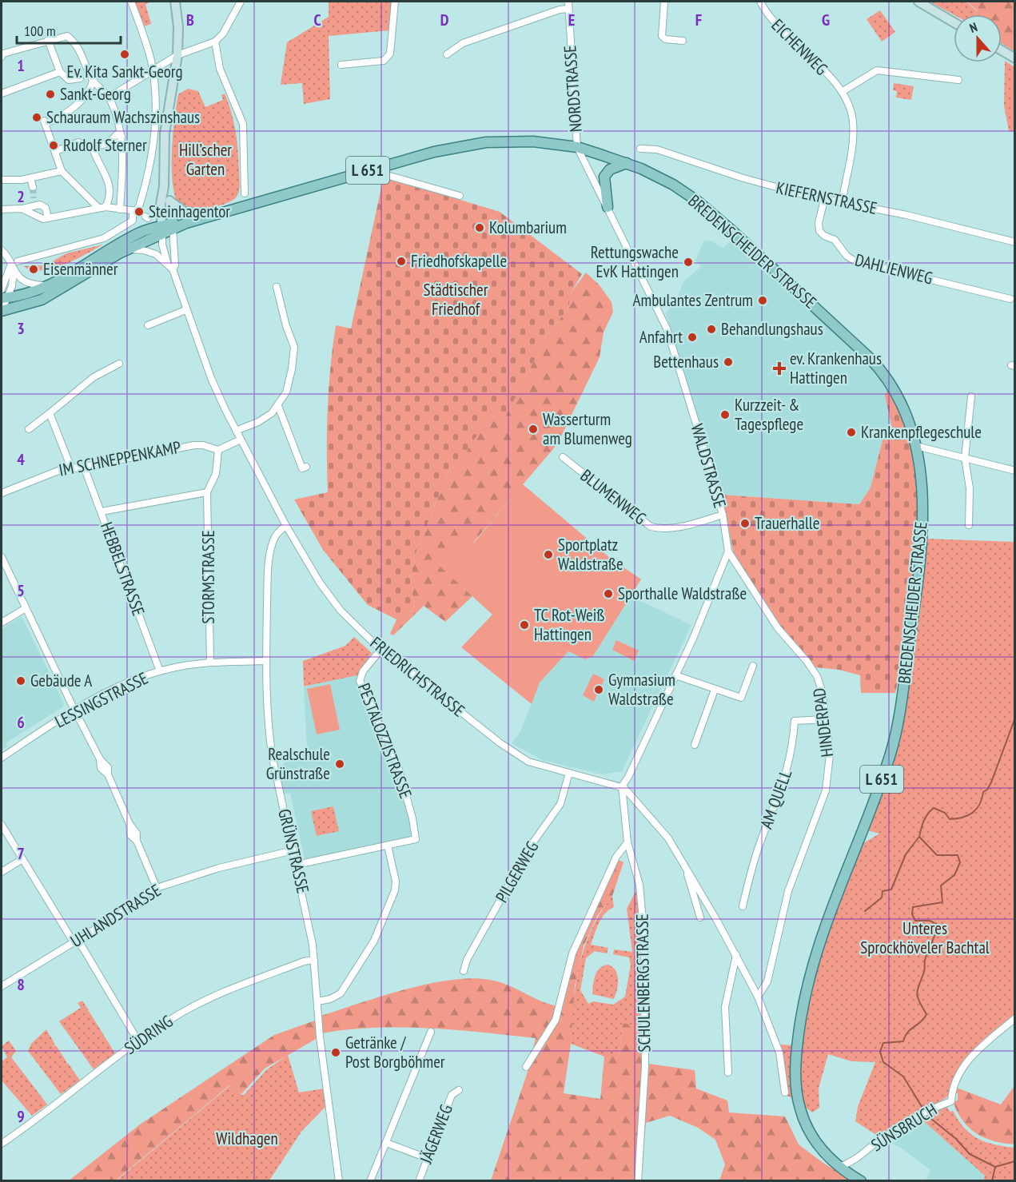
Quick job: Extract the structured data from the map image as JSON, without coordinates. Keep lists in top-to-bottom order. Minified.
{"streets":{"main road":["L 651","BREDENSCHEIDER STRASSE"],"street":["EICHENWEG","NORDSTRASSE","KIEFERNSTRASSE","DAHLIENWEG","IM SCHNEPPENKAMP","WALDSTRASSE","BLUMENWEG","HEBBELSTRASSE","STORMSTRASSE","FRIEDRICHSTRASSE","LESSINGSTRASSE","HINDERPAD","PESTALOZZISTRASSE","AM QUELL","GRÜNSTRASSE","PILGERWEG","UHLANDSTRASSE","SCHULENBERGSTRASSE","SÜDRING","SÜNSBRUCH","JÄGERWEG"]},"crossings":[["EICHENWEG","KIEFERNSTRASSE"],["NORDSTRASSE","BREDENSCHEIDER STRASSE"],["NORDSTRASSE","WALDSTRASSE"],["L 651","BREDENSCHEIDER STRASSE"],["L 651","FRIEDRICHSTRASSE"],["KIEFERNSTRASSE","DAHLIENWEG"],["BREDENSCHEIDER STRASSE","WALDSTRASSE"],["BREDENSCHEIDER STRASSE","FRIEDRICHSTRASSE"],["BREDENSCHEIDER STRASSE","SÜNSBRUCH"],["IM SCHNEPPENKAMP","HEBBELSTRASSE"],["WALDSTRASSE","BLUMENWEG"],["WALDSTRASSE","HINDERPAD"],["HEBBELSTRASSE","LESSINGSTRASSE"],["STORMSTRASSE","LESSINGSTRASSE"],["FRIEDRICHSTRASSE","PESTALOZZISTRASSE"],["FRIEDRICHSTRASSE","GRÜNSTRASSE"],["FRIEDRICHSTRASSE","PILGERWEG"],["FRIEDRICHSTRASSE","SCHULENBERGSTRASSE"],["LESSINGSTRASSE","GRÜNSTRASSE"],["HINDERPAD","AM QUELL"],["GRÜNSTRASSE","UHLANDSTRASSE"],["GRÜNSTRASSE","SÜDRING"]],"parks":["Hill’scher Garten","Städtischer Friedhof","Unteres Sprockhöveler Bachtal","Wildhagen"],"places":{"other":["Ev. Kita Sankt-Georg","Sankt-Georg","Schauraum Wachszinshaus","Rudolf Sterner","Steinhagentor","Kolumbarium","Friedhofskapelle","Rettungswache EvK Hattingen","Eisenmänner","Ambulantes Zentrum","Behandlungshaus","Anfahrt","Bettenhaus","Kurzzeit- & Tagespflege","Wasserturm am Blumenweg","Krankenpflegeschule","Trauerhalle","Sportplatz Waldstraße","Sporthalle Waldstraße","TC Rot-Weiß Hattingen","Gebäude A","Gymnasium Waldstraße","Realschule Grünstraße","Getränke / Post Borgböhmer"],"health":["ev. Krankenhaus Hattingen"]},"scale_bar":"100 m","north":"top","grid":{"columns":["B","C","D","E","F","G"],"rows":["1","2","3","4","5","6","7","8","9"]}}
